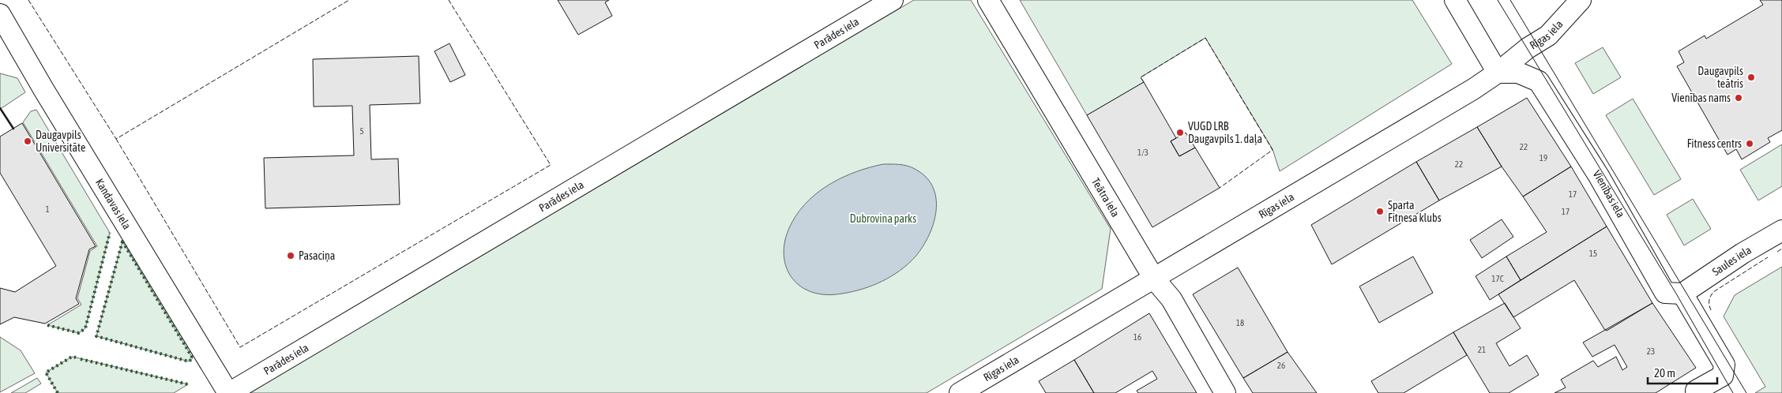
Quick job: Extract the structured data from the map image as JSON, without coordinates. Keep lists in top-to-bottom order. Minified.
{"streets":{"street":["Parādes iela","Rīgas iela","Vienības iela","Teātra iela","Kandavas iela","Saules iela"]},"crossings":[["Parādes iela","Kandavas iela"],["Rīgas iela","Vienības iela"],["Rīgas iela","Teātra iela"],["Vienības iela","Saules iela"]],"parks":["Dubrovina parks"],"places":["Daugavpils teātris","Vienības nams","VUGD LRB Daugavpils 1. daļa","Daugavpils Universitāte","Fitness centrs","Sparta Fitnesa klubs","Pasaciņa"],"house_numbers":["5","22","1/3","19","22","17","1","17","15","17C","18","16","21","23","26"],"scale_bar":"20 m"}
